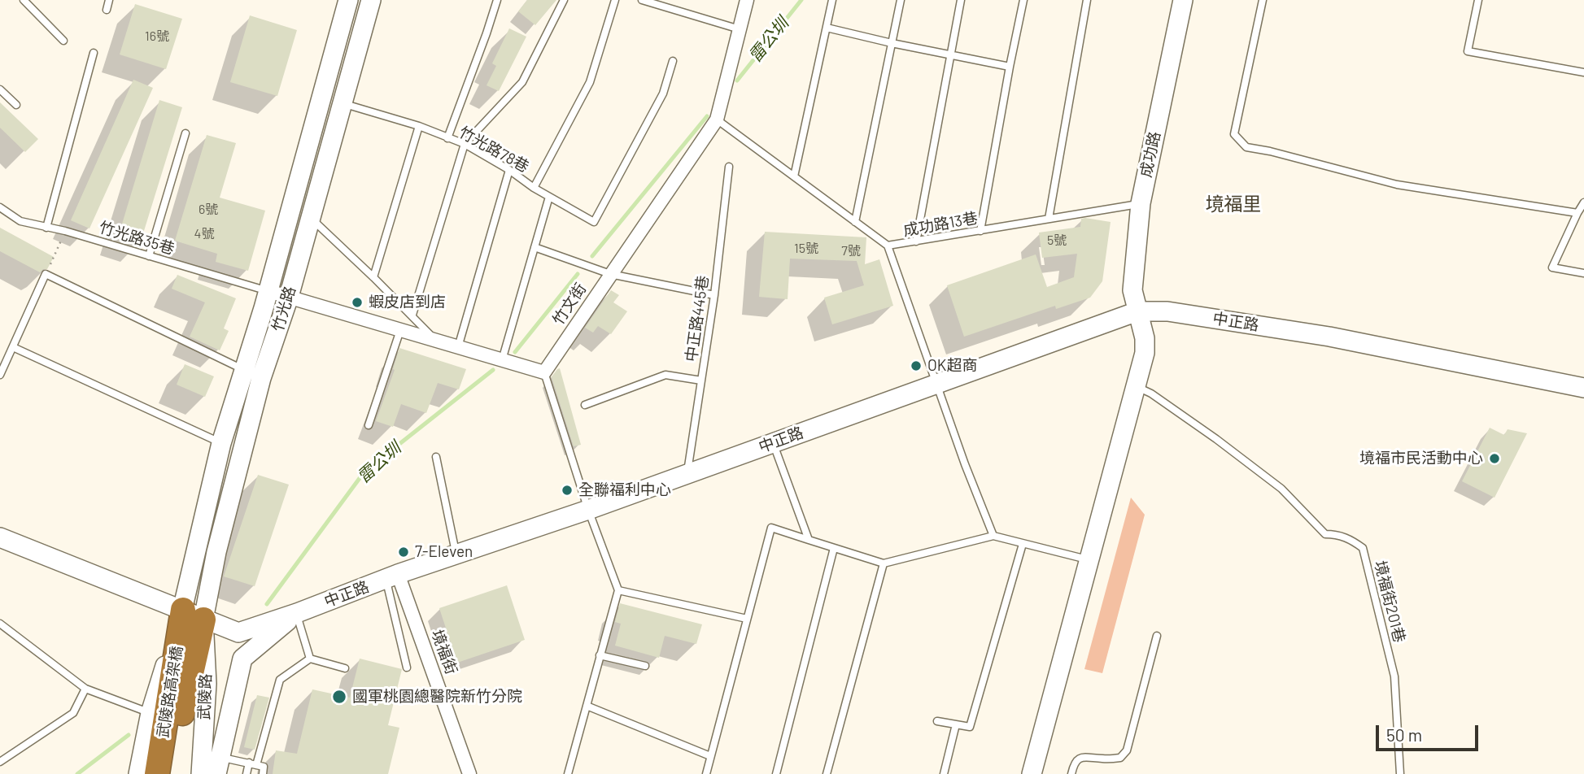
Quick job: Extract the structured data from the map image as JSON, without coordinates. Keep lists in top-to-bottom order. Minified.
{"streets":{"highway":["武陵路高架橋"],"street":["成功路","竹文街","竹光路","中正路","境福街","武陵路"],"lane":["竹光路78巷","成功路13巷","竹光路35巷","中正路445巷","境福街201巷"]},"crossings":[["竹光路78巷","竹光路"],["成功路","成功路13巷"],["成功路","中正路"],["成功路","境福街201巷"],["成功路13巷","竹文街"],["竹光路35巷","竹光路"],["竹光路","中正路"],["竹光路","武陵路高架橋"],["竹光路","武陵路"],["中正路445巷","中正路"],["中正路","境福街"],["中正路","武陵路高架橋"],["中正路","武陵路"],["武陵路高架橋","武陵路"]],"districts":["境福里"],"water":["雷公圳"],"places":["蝦皮店到店","OK超商","境福市民活動中心","全聯福利中心","7-Eleven","國軍桃園總醫院新竹分院"],"house_numbers":["16號","6號","4號","5號","15號","7號"],"scale_bar":"50 m"}
